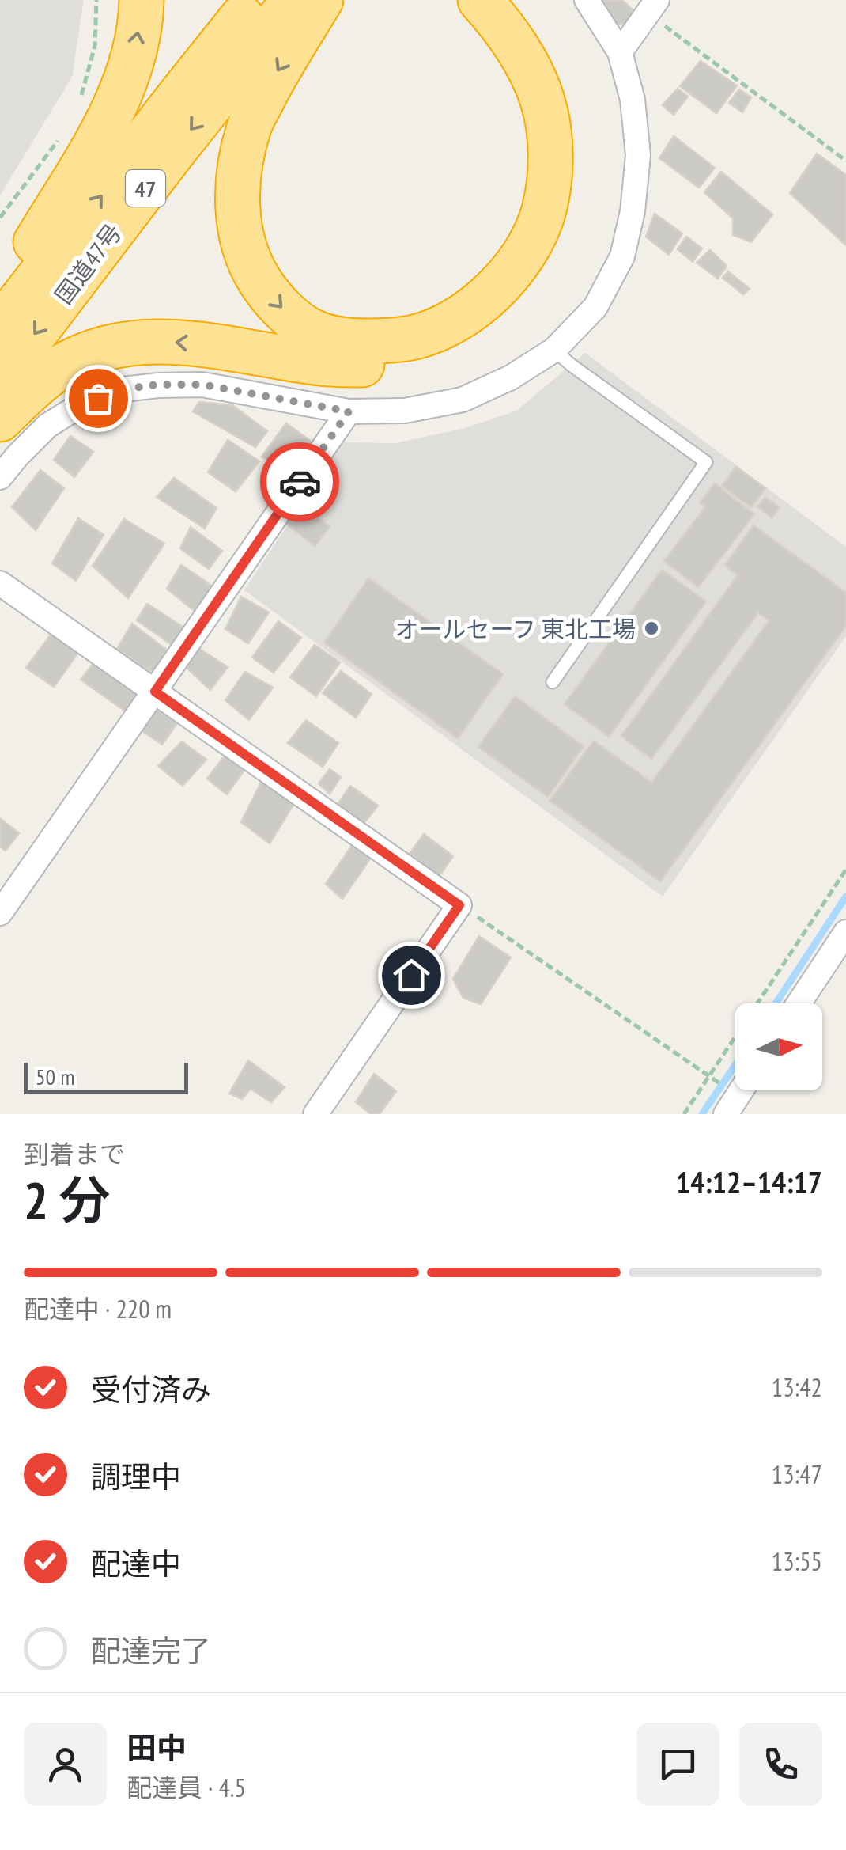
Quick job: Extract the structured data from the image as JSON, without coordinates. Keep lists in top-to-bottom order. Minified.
{"streets":{"highway":["47","国道47号"]},"places":["オールセーフ 東北工場"],"scale_bar":"50 m","north":"right","page":{"scale":"50 m","heading":["2 分","到着まで","14:12–14:17"],"panel":["田中","配達員 · 4.5"],"bar":"配達中 · 220 m","list":[["受付済み","13:42"],["調理中","13:47"],["配達中","13:55"],"配達完了"]}}
